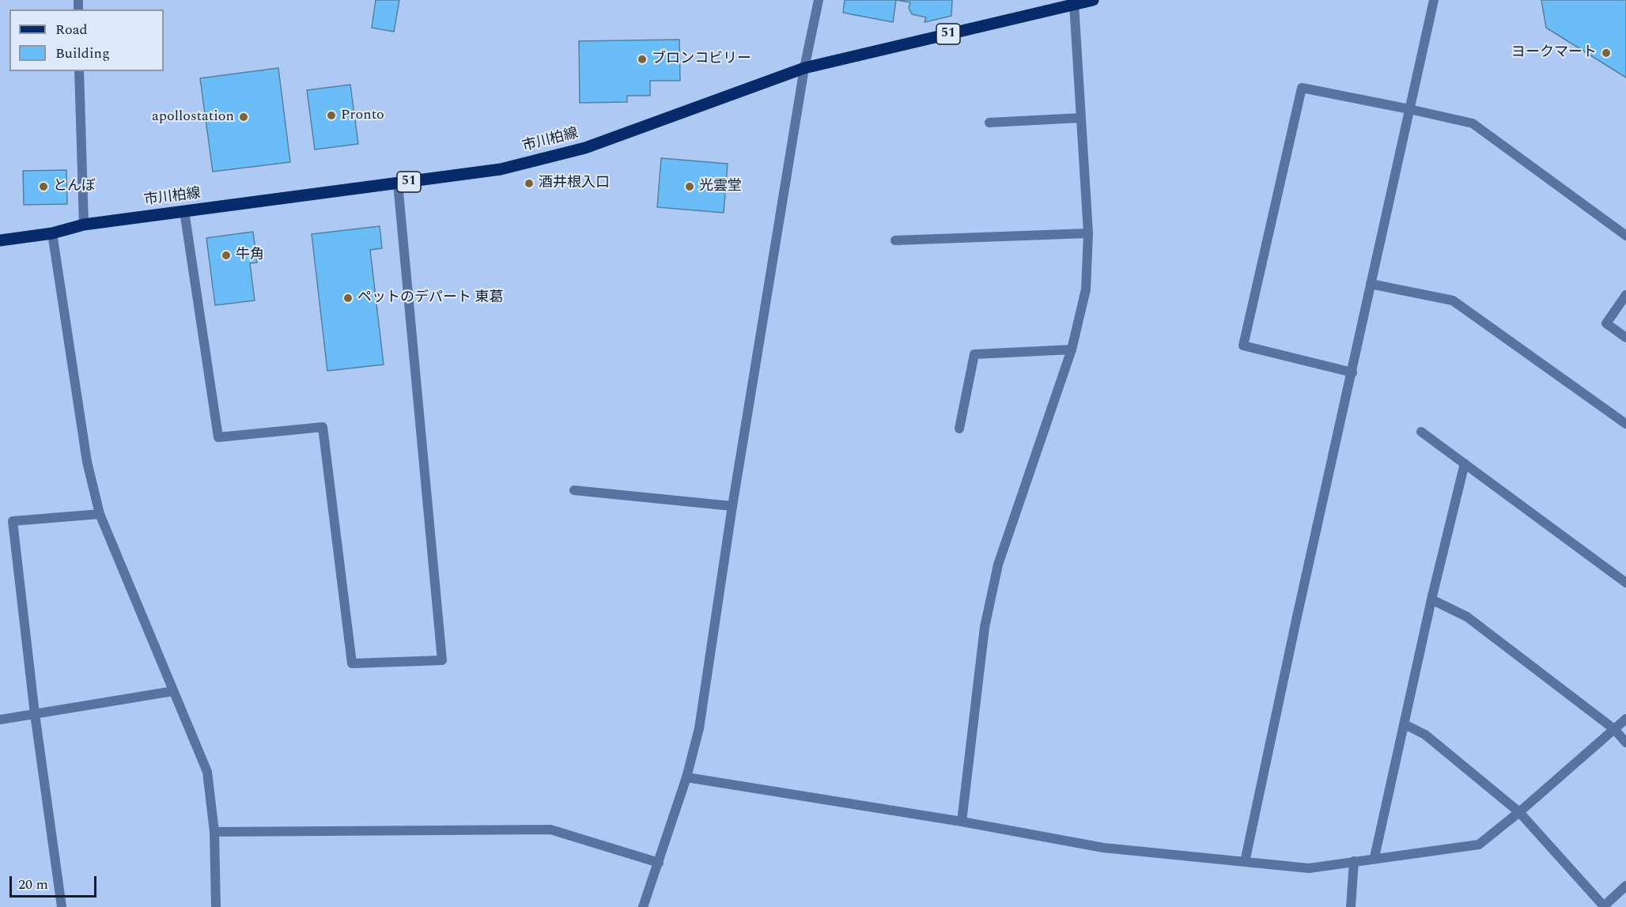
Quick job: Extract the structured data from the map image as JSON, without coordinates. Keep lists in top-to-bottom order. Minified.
{"streets":{"main road":["51","市川柏線"]},"places":["ヨークマート","ブロンコビリー","Pronto","apollostation","酒井根入口","とんぼ","光雲堂","牛角","ペットのデパート 東葛"],"legend":["Road","Building"],"scale_bar":"20 m"}
